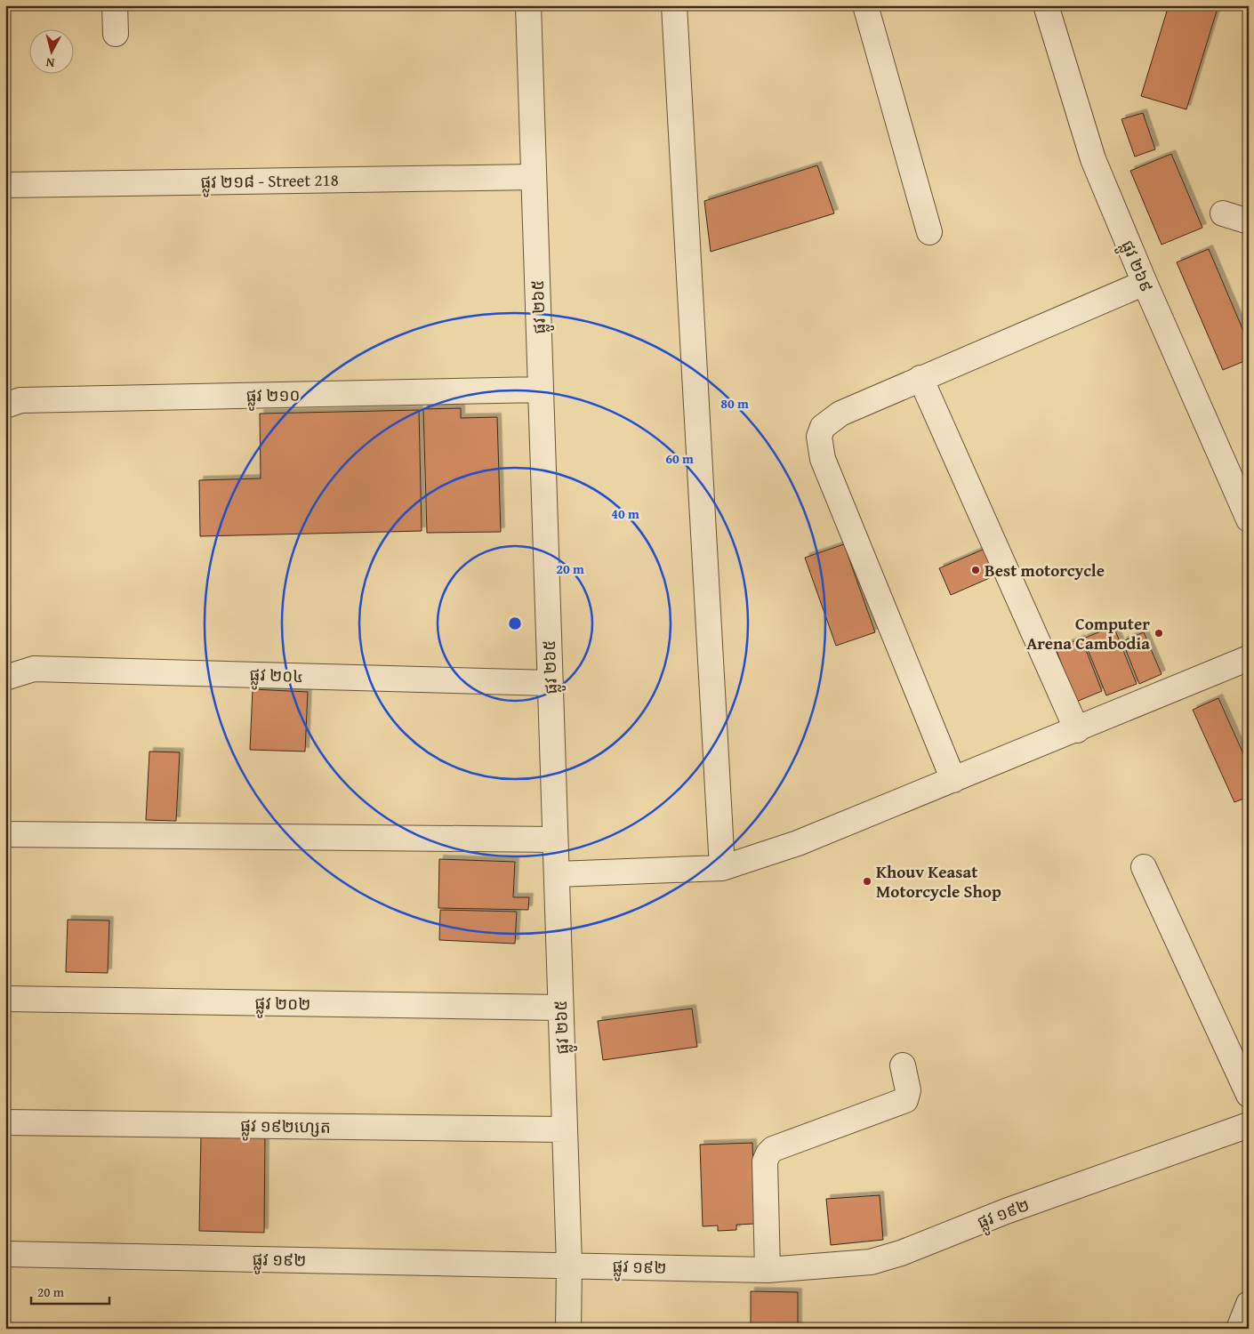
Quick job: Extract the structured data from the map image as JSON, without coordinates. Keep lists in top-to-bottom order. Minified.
{"streets":{"street":["ផ្លូវ ២១៨ - Street 218","ផ្លូវ ២៦៩","ផ្លូវ ២៦៥","ផ្លូវ ២១០","ផ្លូវ ២០៤","ផ្លូវ ២០២","ផ្លូវ ១៩២ហ្សេត","ផ្លូវ ១៩២"]},"crossings":[["ផ្លូវ ២១៨ - Street 218","ផ្លូវ ២៦៥"],["ផ្លូវ ២៦៥","ផ្លូវ ២១០"],["ផ្លូវ ២៦៥","ផ្លូវ ២០៤"],["ផ្លូវ ២៦៥","ផ្លូវ ២០២"],["ផ្លូវ ២៦៥","ផ្លូវ ១៩២ហ្សេត"],["ផ្លូវ ២៦៥","ផ្លូវ ១៩២"]],"places":["Best motorcycle","Computer Arena Cambodia","Khouv Keasat Motorcycle Shop"],"scale_bar":"20 m","north":"bottom","rings":["80 m","60 m","40 m","20 m"]}
